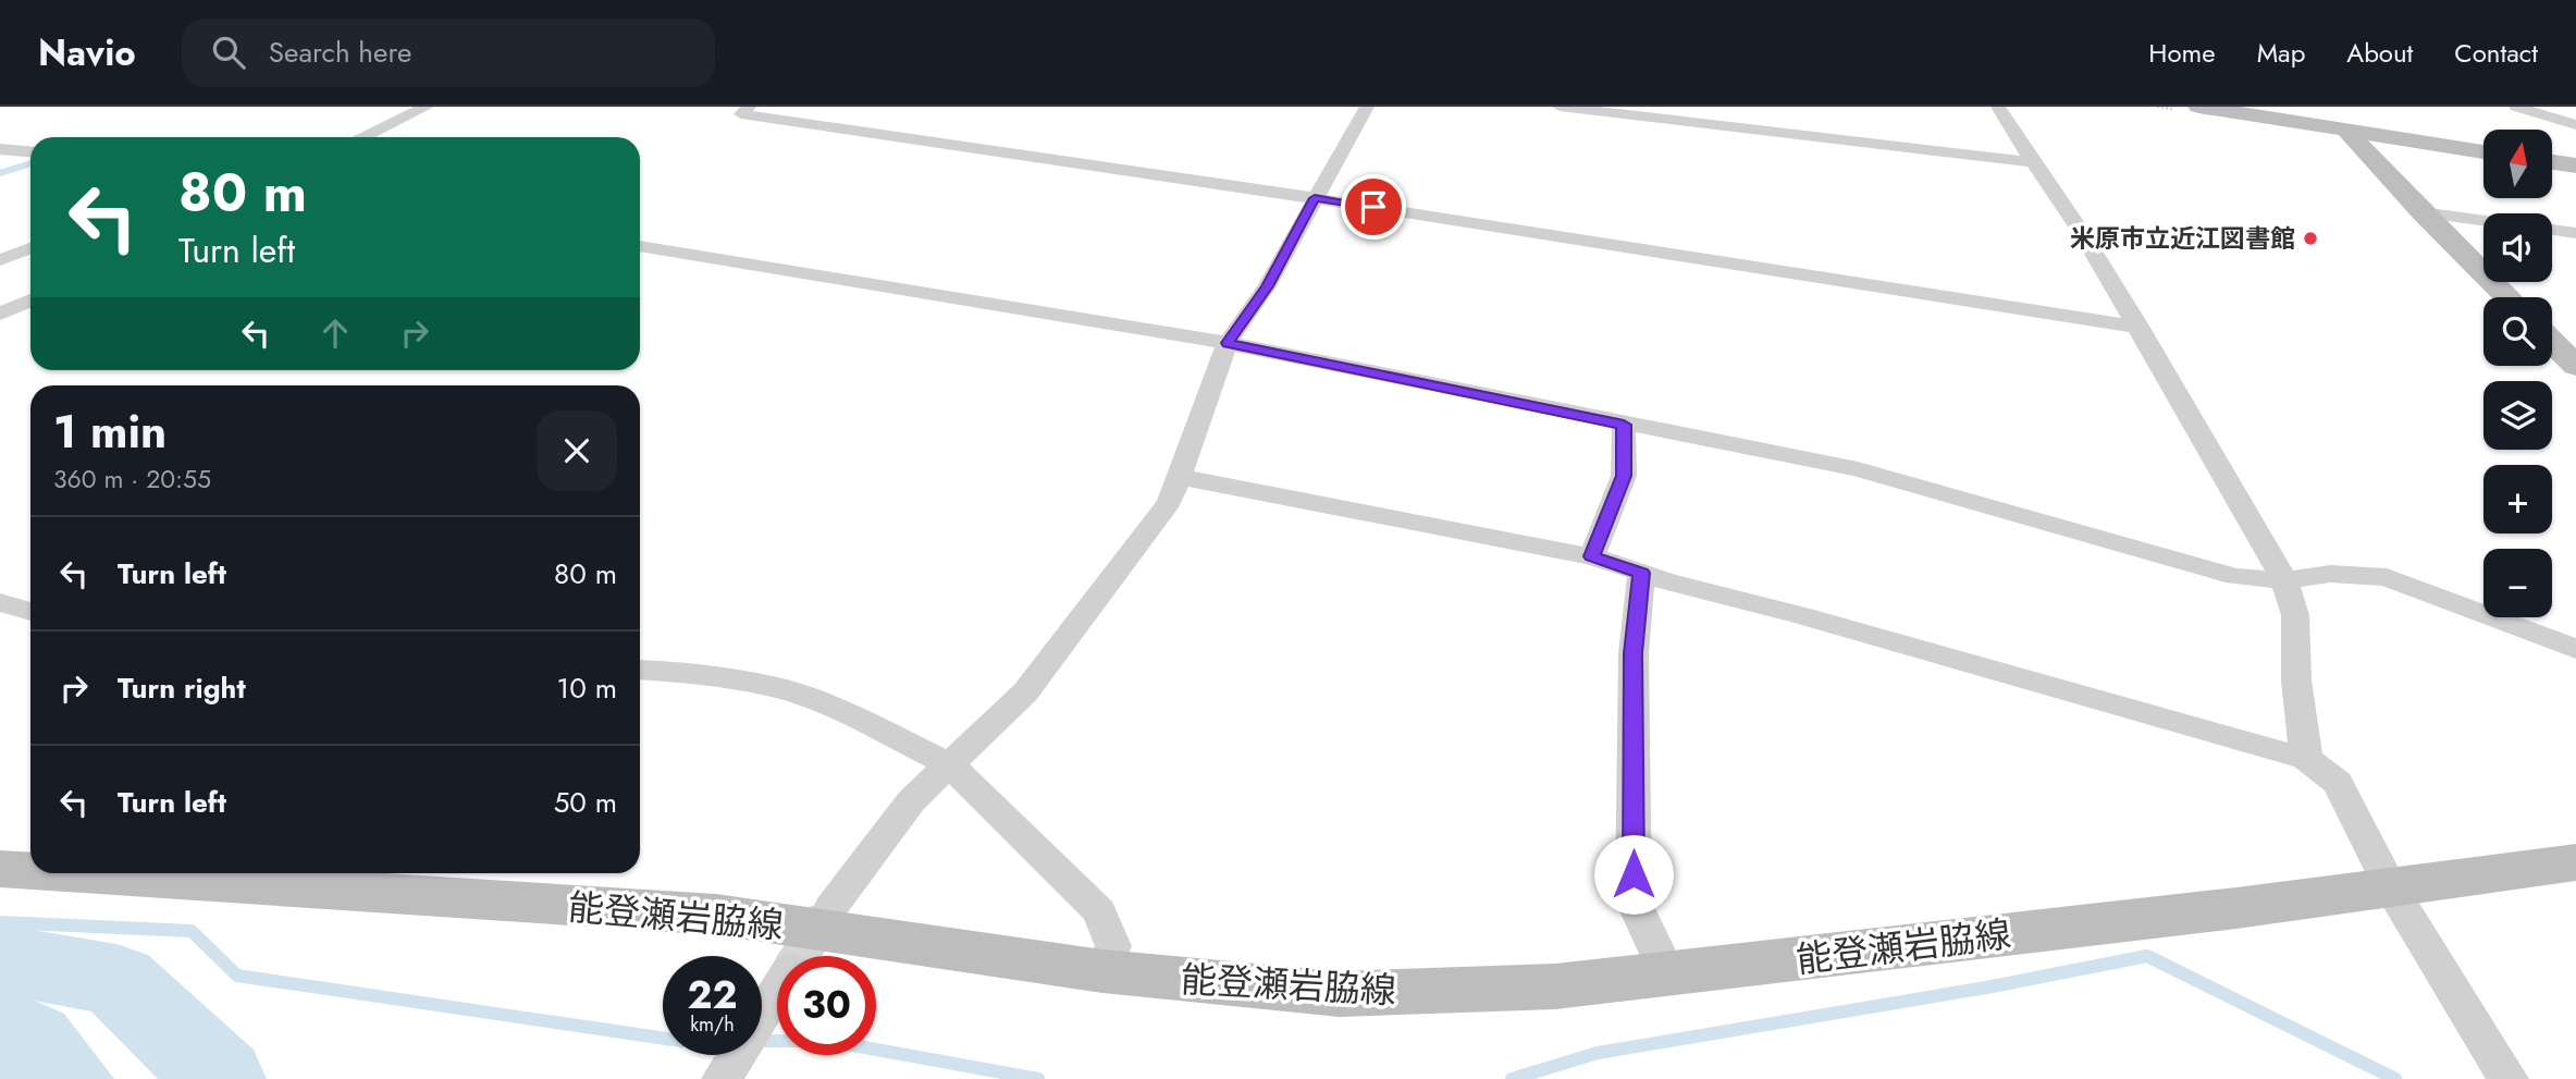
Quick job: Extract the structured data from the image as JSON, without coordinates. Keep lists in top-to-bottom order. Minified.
{"streets":{"main road":["能登瀬岩脇線"]},"places":["米原市立近江図書館"],"north":"top","page":{"header":"Navio","search":"Search here","nav":["Home","Map","About","Contact"],"map_buttons":["+","−"],"turn":["80 m","Turn left"],"heading":["1 min","360 m · 20:55"],"list":[{"name":"Turn left","value":"80 m"},{"name":"Turn right","value":"10 m"},{"name":"Turn left","value":"50 m"}],"speed":"22 km/h","limit":"30"}}
